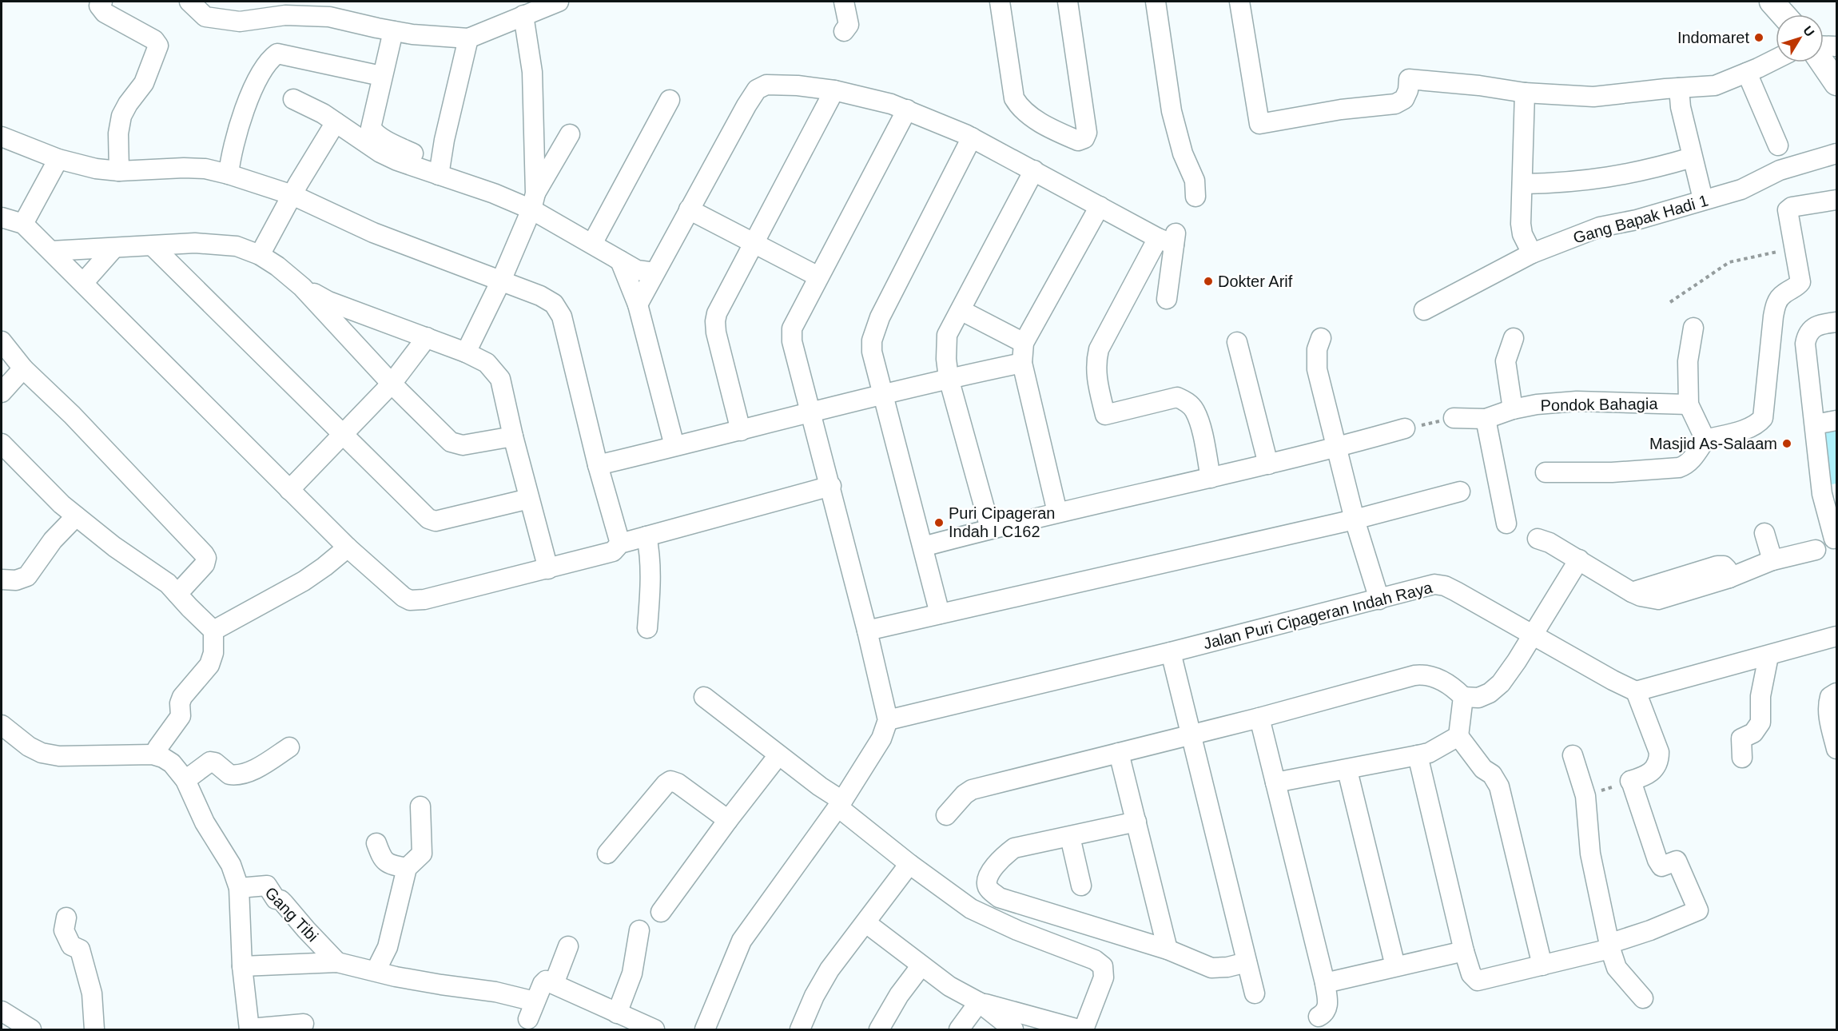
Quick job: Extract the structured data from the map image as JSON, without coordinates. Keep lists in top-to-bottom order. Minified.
{"streets":{"street":["Gang Bapak Hadi 1","Pondok Bahagia","Jalan Puri Cipageran Indah Raya","Gang Tibi"]},"places":["Indomaret","Dokter Arif","Masjid As-Salaam","Puri Cipageran Indah I C162"],"north":"top right"}
